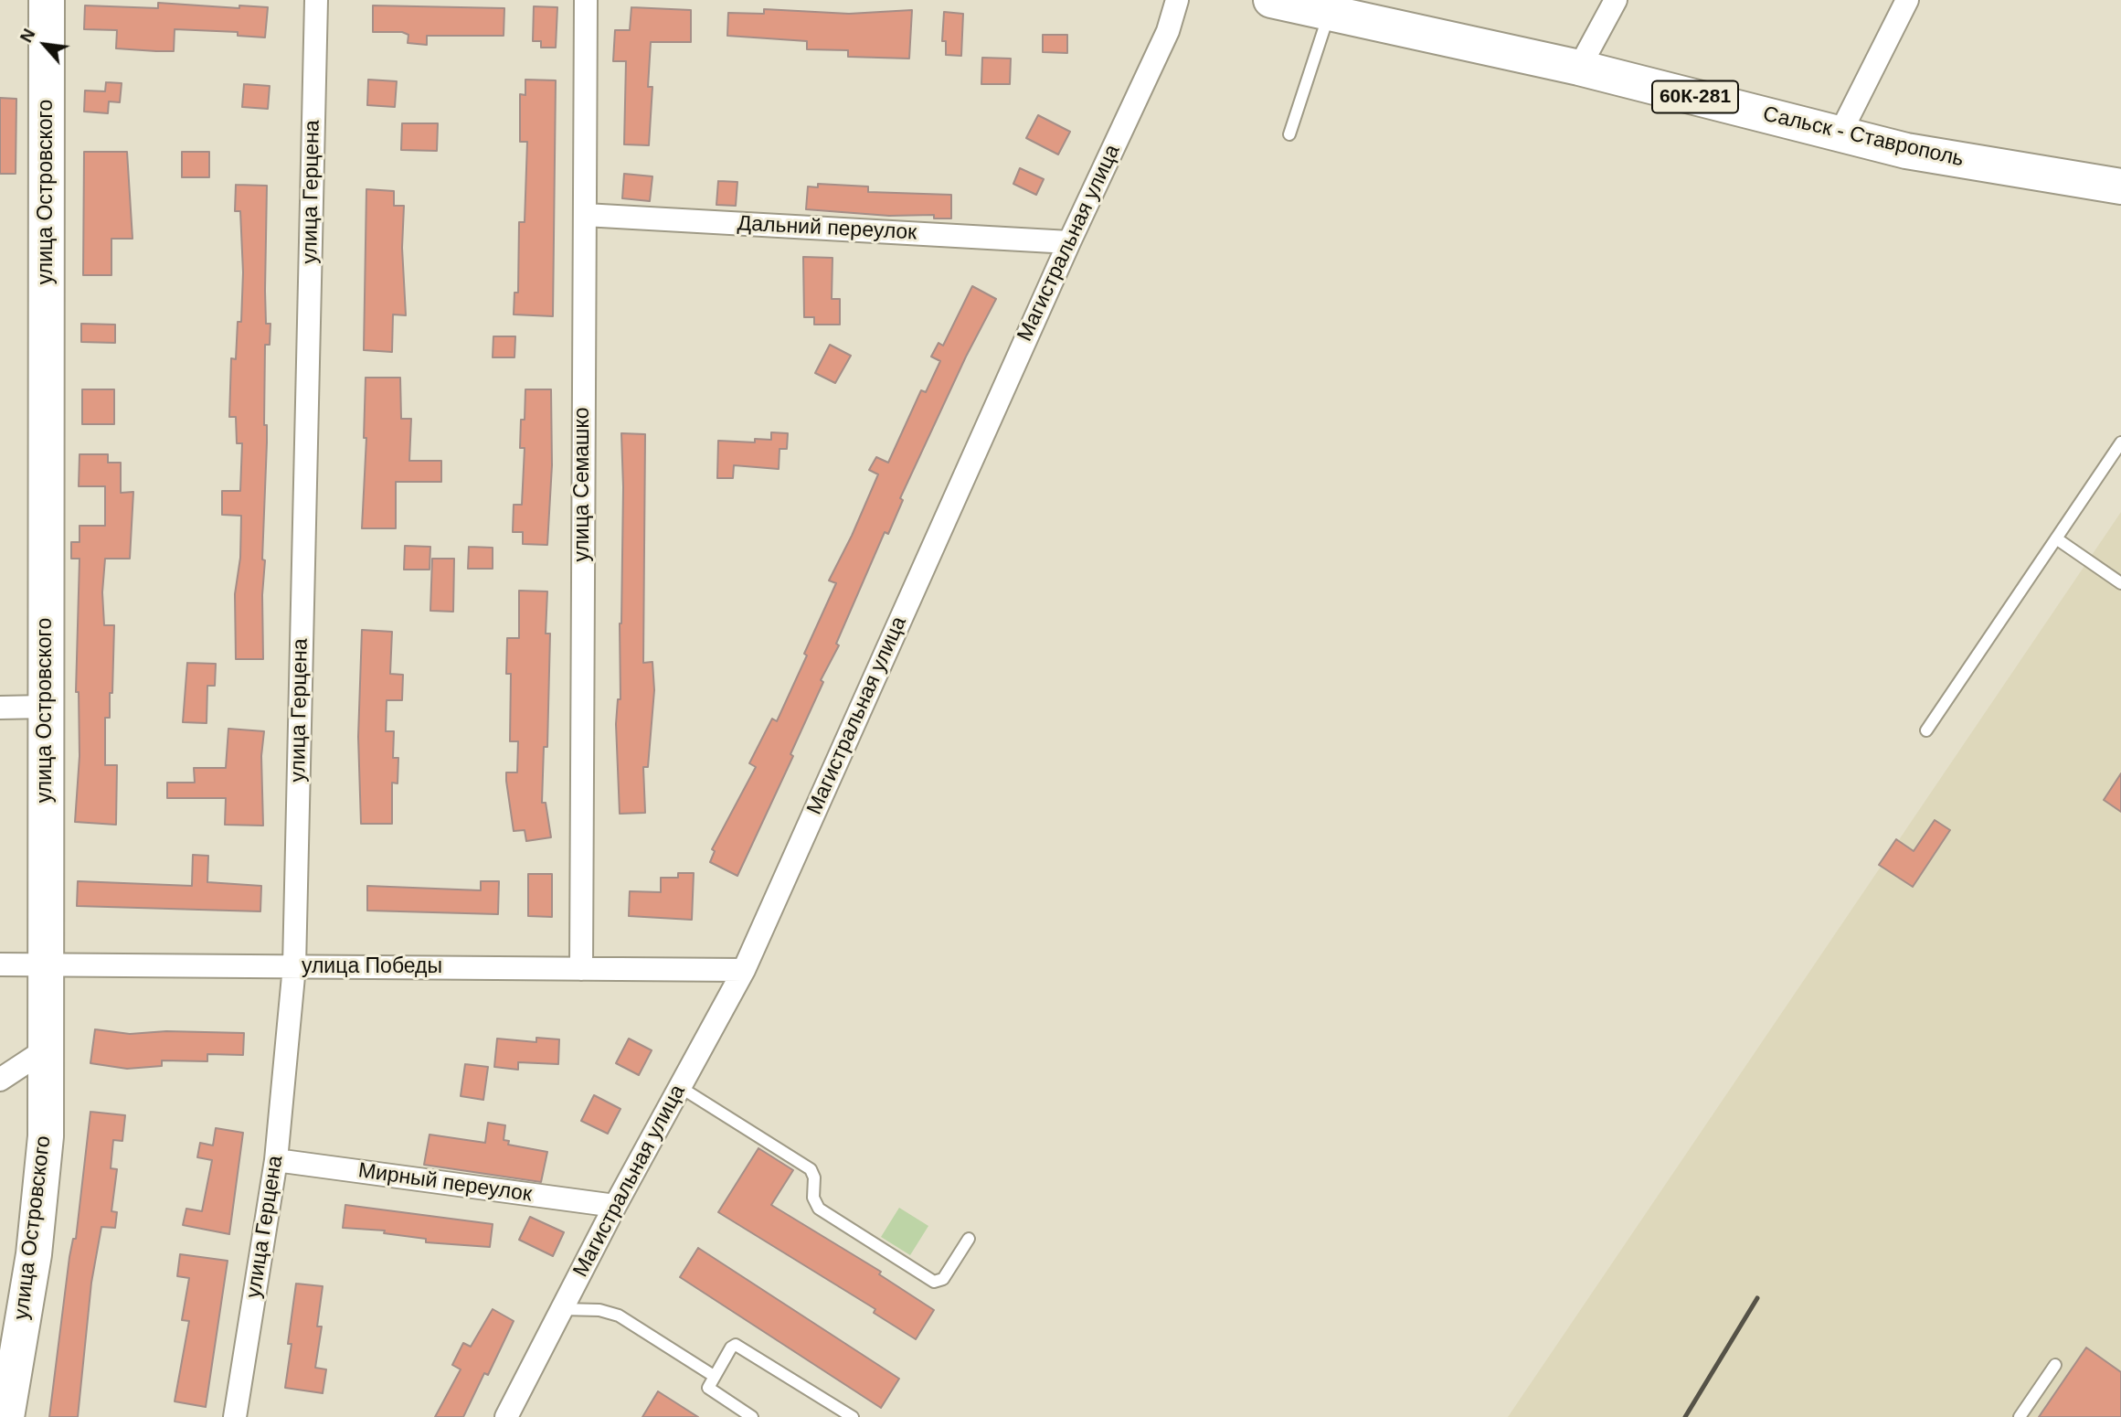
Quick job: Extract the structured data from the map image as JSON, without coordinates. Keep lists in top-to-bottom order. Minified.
{"streets":{"main road":["60К-281","Сальск - Ставрополь","улица Островского"],"street":["улица Герцена","Дальний переулок","Магистральная улица","улица Семашко","улица Победы","Мирный переулок"]},"crossings":[["улица Островского","улица Победы"],["улица Герцена","улица Победы"],["улица Герцена","Мирный переулок"],["Дальний переулок","Магистральная улица"],["Дальний переулок","улица Семашко"],["Магистральная улица","улица Победы"],["Магистральная улица","Мирный переулок"],["улица Семашко","улица Победы"]],"north":"top left"}
